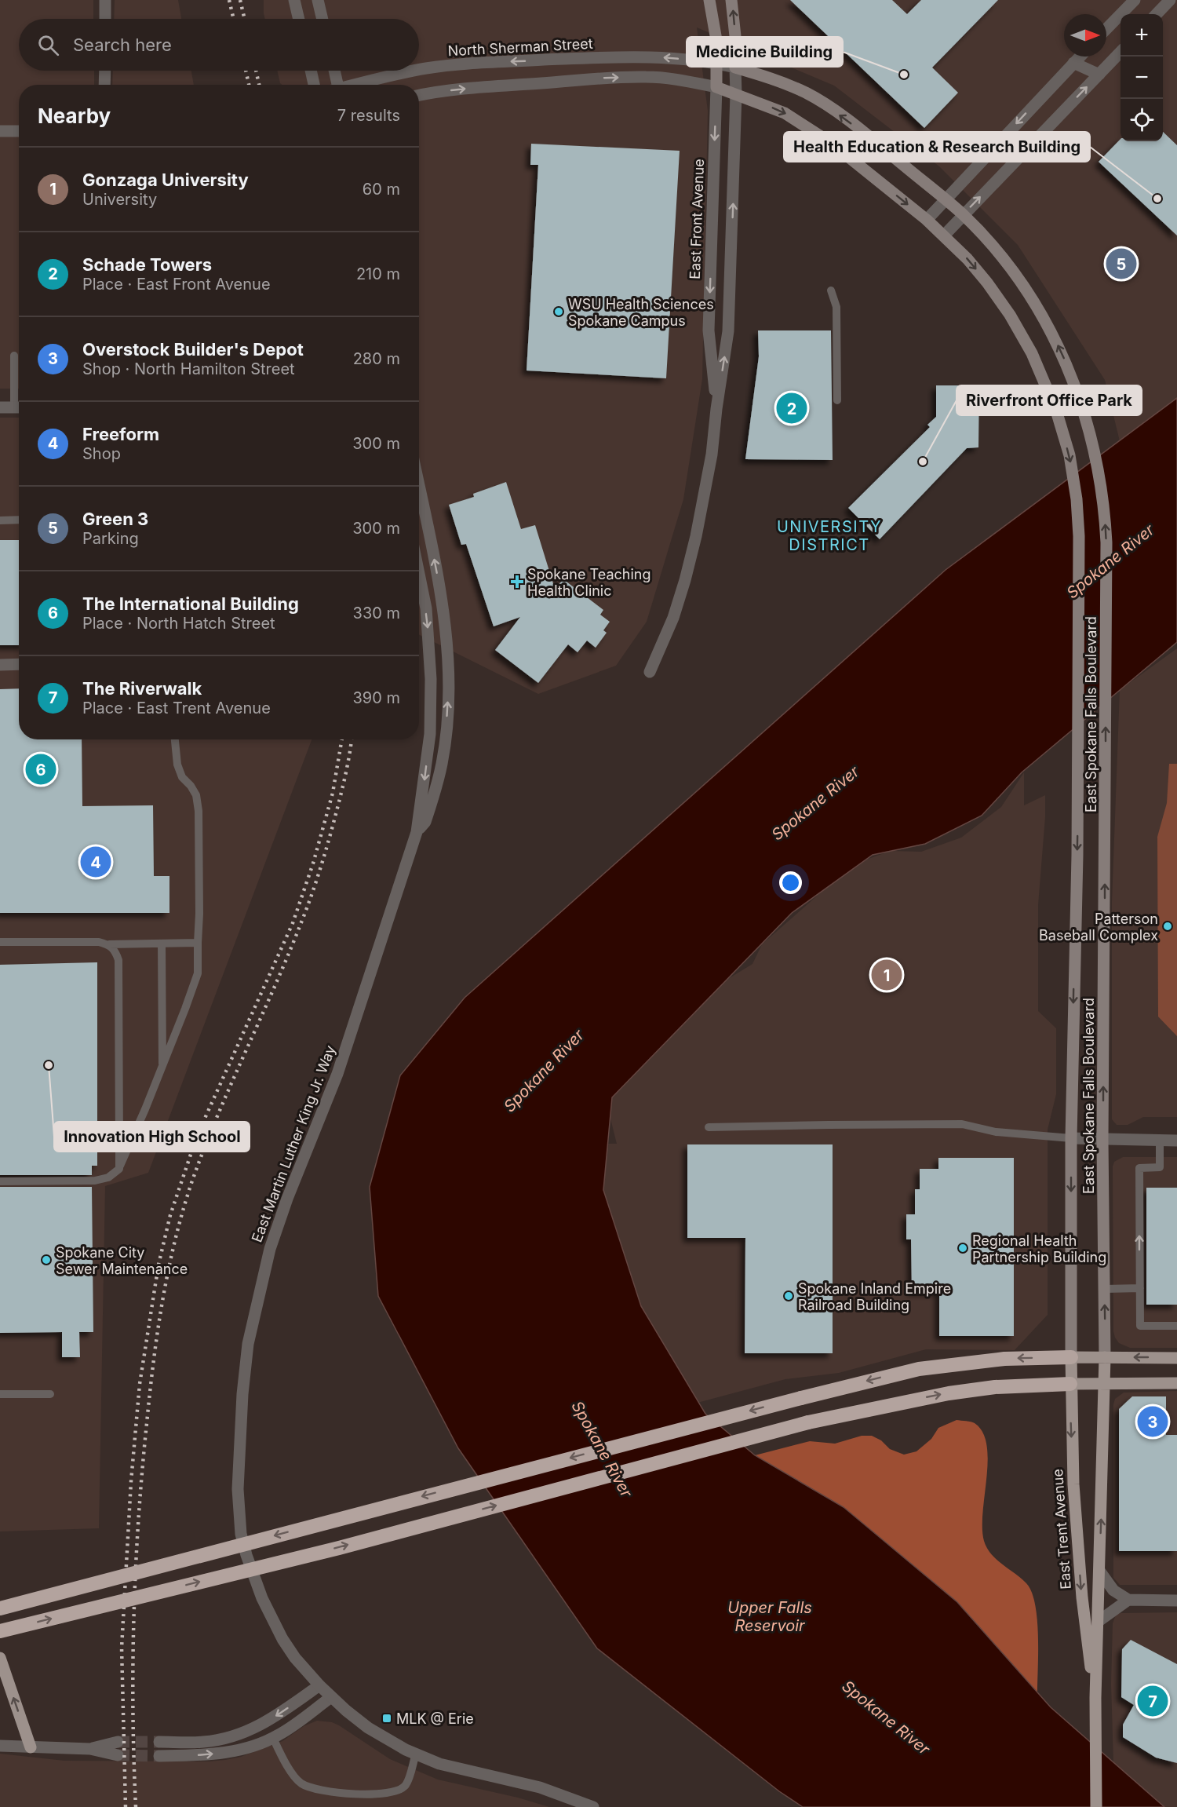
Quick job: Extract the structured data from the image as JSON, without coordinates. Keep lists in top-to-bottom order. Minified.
{"streets":{"main road":["East Spokane Falls Boulevard","East Trent Avenue"],"street":["North Sherman Street","East Front Avenue","East Martin Luther King Jr. Way"]},"crossings":[["North Sherman Street","East Spokane Falls Boulevard"],["East Front Avenue","East Spokane Falls Boulevard"],["East Spokane Falls Boulevard","East Trent Avenue"]],"districts":["UNIVERSITY DISTRICT"],"water":["Spokane River","Upper Falls Reservoir"],"places":{"other":["Medicine Building","Health Education & Research Building","WSU Health Sciences Spokane Campus","Riverfront Office Park","Patterson Baseball Complex","Innovation High School","Regional Health Partnership Building","Spokane City Sewer Maintenance","Spokane Inland Empire Railroad Building"],"health":["Spokane Teaching Health Clinic"],"transit":["MLK @ Erie"]},"north":"right","page":{"map_buttons":["+","−"],"search":"Search here","heading":["Nearby","7 results"],"list":[{"mark":"1","name":"Gonzaga University","note":"University","value":"60 m"},{"mark":"2","name":"Schade Towers","note":"Place · East Front Avenue","value":"210 m"},{"mark":"3","name":"Overstock Builder's Depot","note":"Shop · North Hamilton Street","value":"280 m"},{"mark":"4","name":"Freeform","note":"Shop","value":"300 m"},{"mark":"5","name":"Green 3","note":"Parking","value":"300 m"},{"mark":"6","name":"The International Building","note":"Place · North Hatch Street","value":"330 m"},{"mark":"7","name":"The Riverwalk","note":"Place · East Trent Avenue","value":"390 m"}],"pins":["5","2","6","4","1","3","7"]}}
